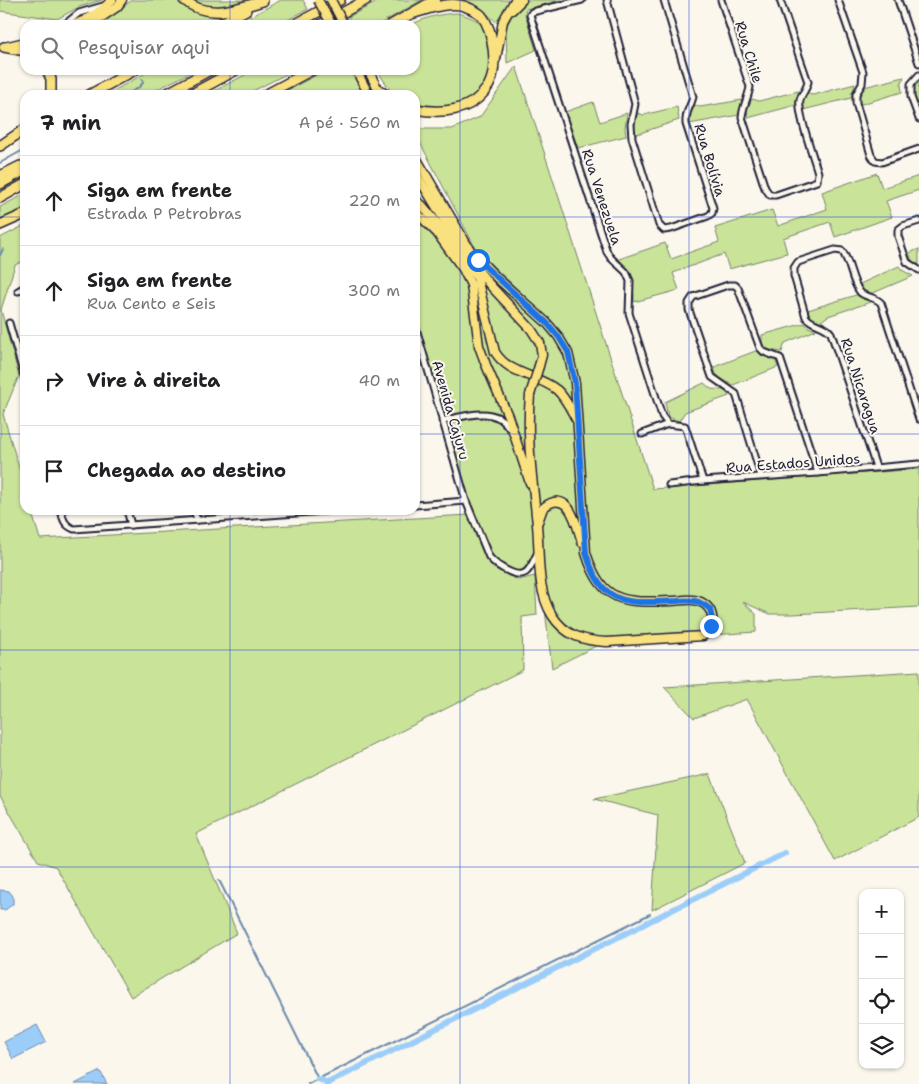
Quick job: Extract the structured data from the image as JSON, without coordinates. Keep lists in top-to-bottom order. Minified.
{"streets":{"street":["Rua Chile","Rua Bolívia","Rua Venezuela","Rua Nicaragua","Avenida Cajuru","Rua Estados Unidos"]},"crossings":[["Rua Nicaragua","Rua Estados Unidos"]],"page":{"search":"Pesquisar aqui","heading":["7 min","A pé · 560 m"],"list":[["Siga em frente","Estrada P Petrobras","220 m"],["Siga em frente","Rua Cento e Seis","300 m"],["Vire à direita","40 m"],"Chegada ao destino"],"map_buttons":["+","−"]}}
